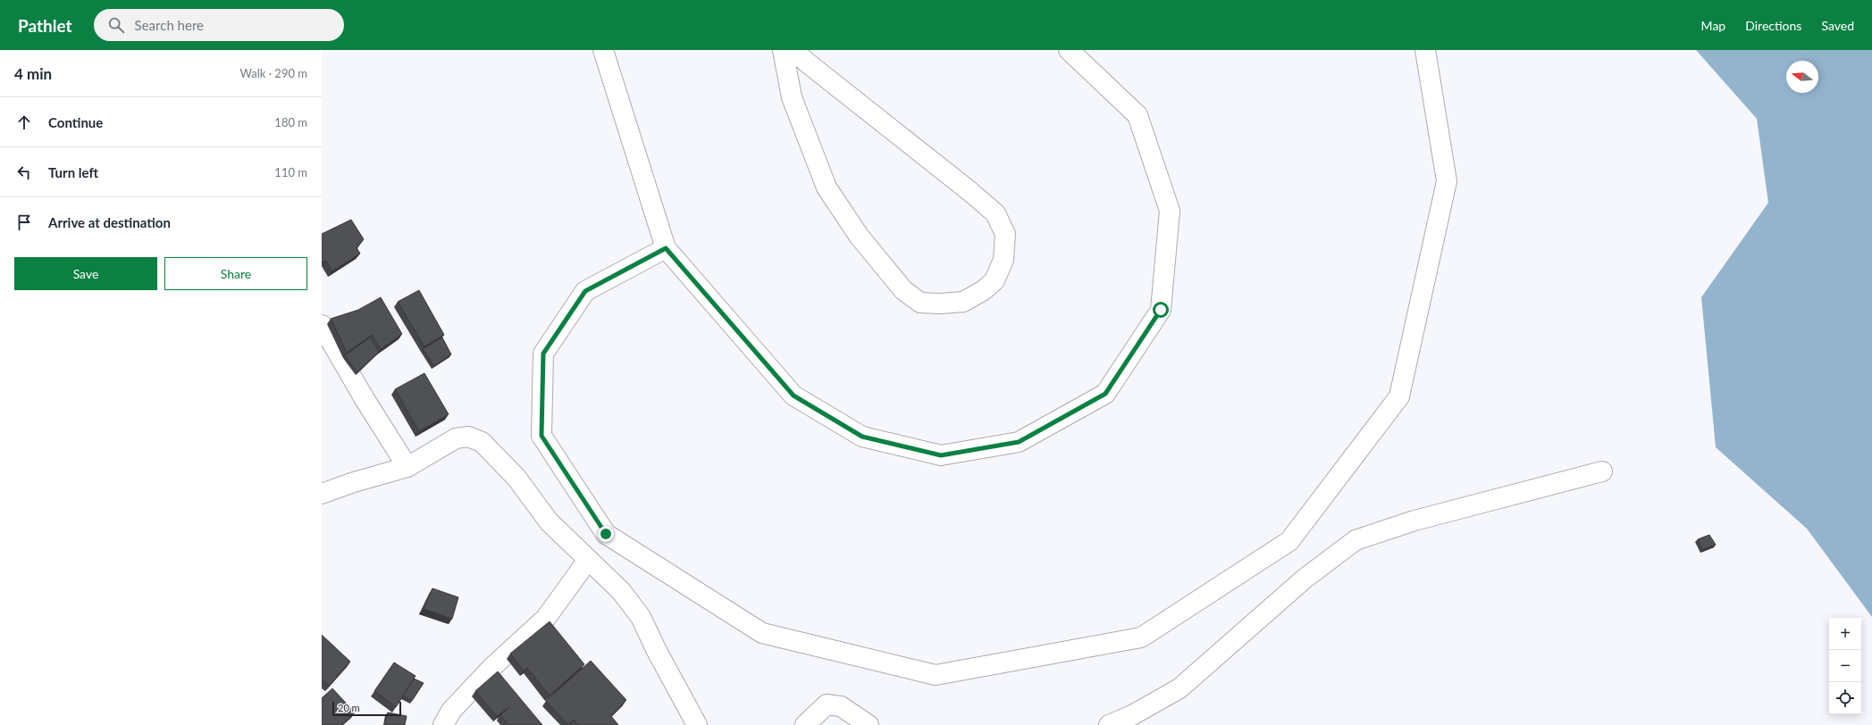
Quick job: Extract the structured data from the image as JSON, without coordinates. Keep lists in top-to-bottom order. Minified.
{"scale_bar":"20 m","north":"left","page":{"header":"Pathlet","search":"Search here","nav":["Map","Directions","Saved"],"heading":["4 min","Walk · 290 m"],"list":[["Continue","180 m"],["Turn left","110 m"],"Arrive at destination"],"buttons":["Save","Share"],"map_buttons":["+","−"],"scale":"20 m"}}
